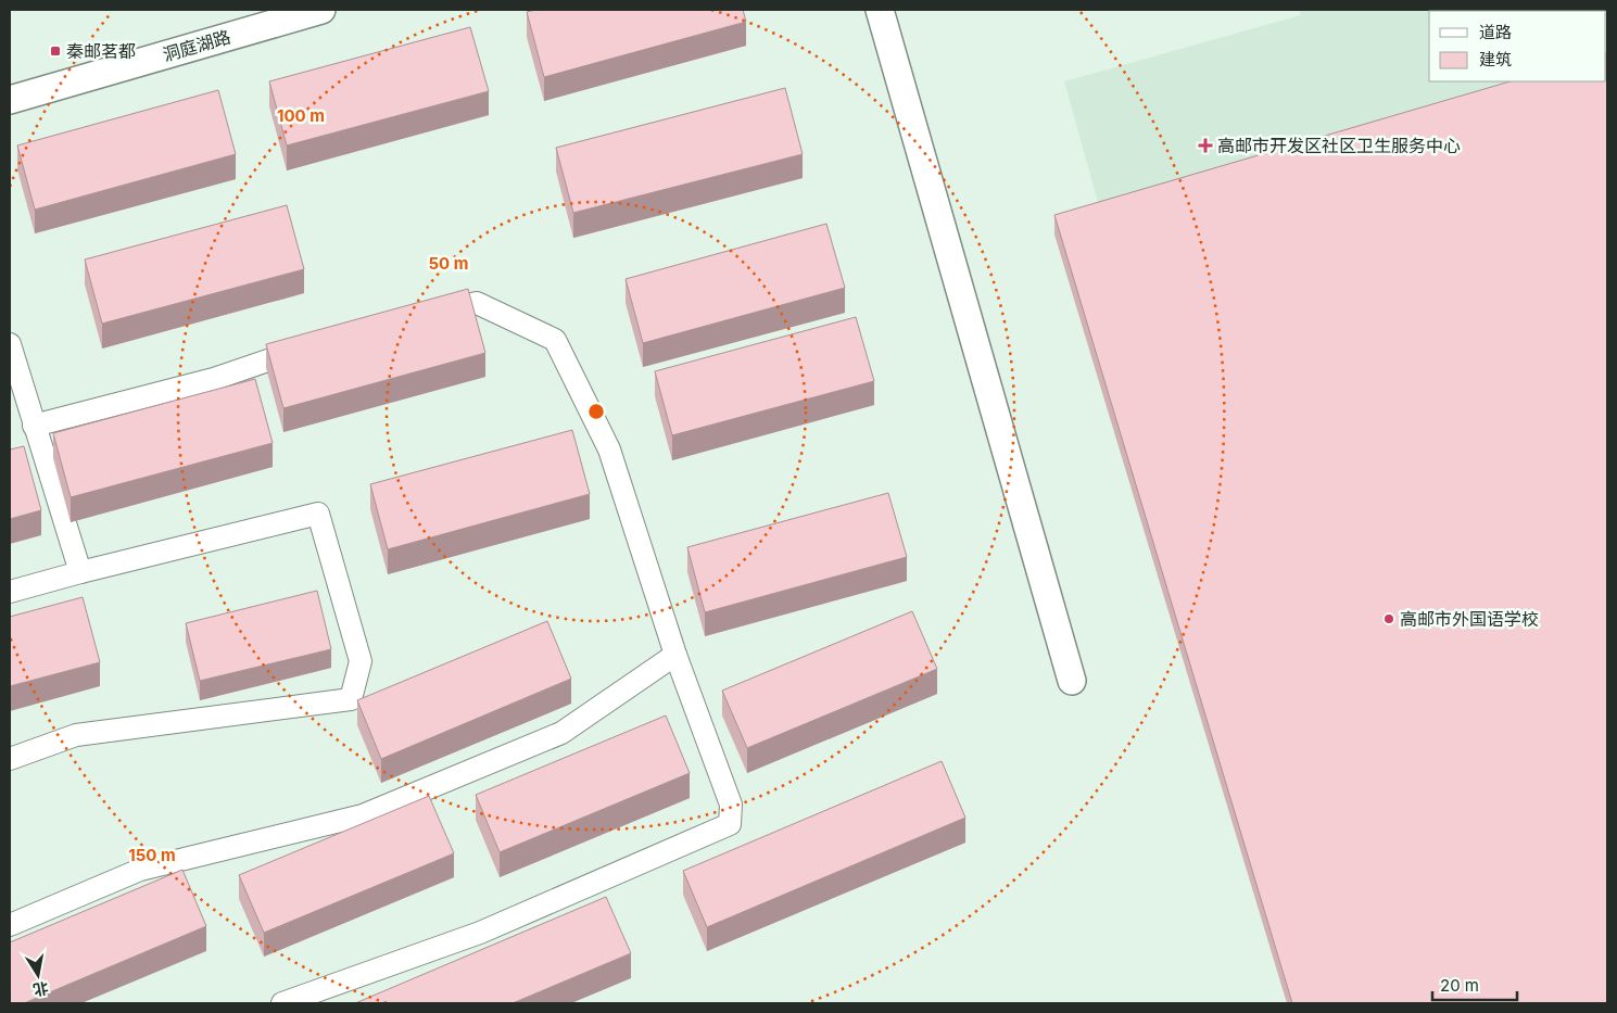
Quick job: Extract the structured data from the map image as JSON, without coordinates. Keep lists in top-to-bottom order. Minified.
{"streets":{"street":["洞庭湖路"]},"places":{"transit":["秦邮茗都"],"health":["高邮市开发区社区卫生服务中心"],"other":["高邮市外国语学校"]},"legend":["道路","建筑"],"scale_bar":"20 m","north":"bottom","rings":["100 m","50 m","150 m"]}
